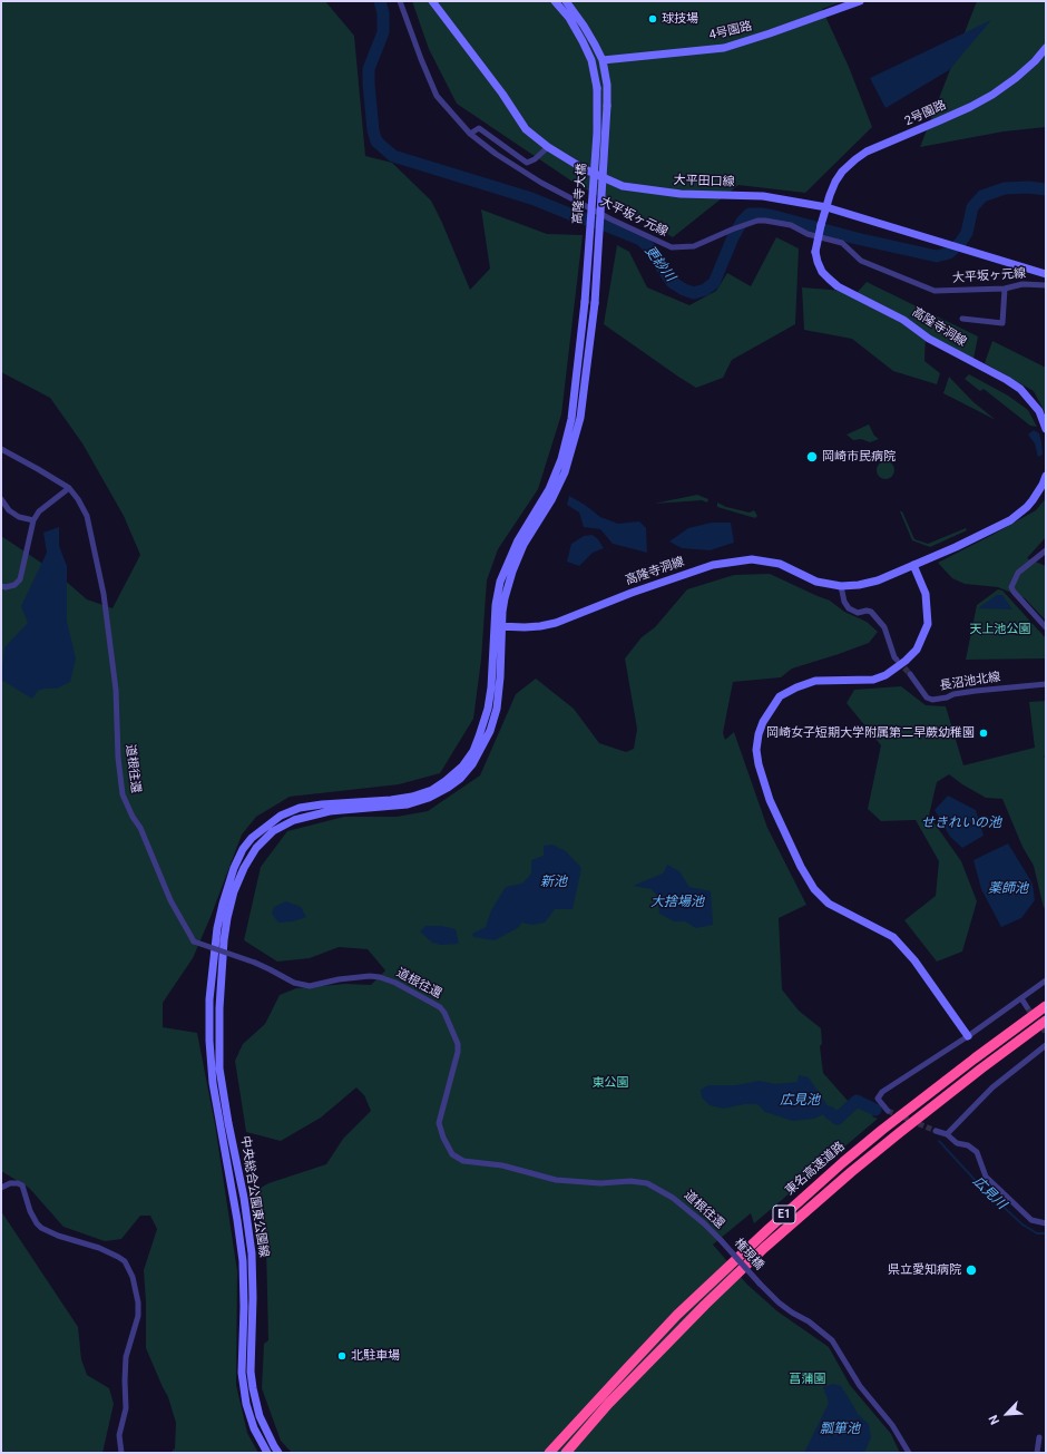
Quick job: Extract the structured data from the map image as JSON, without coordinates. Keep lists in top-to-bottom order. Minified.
{"streets":{"highway":["東名高速道路","E1"],"street":["4号園路","2号園路","大平田口線","高隆寺大橋","大平坂ヶ元線","高隆寺洞線","長沼池北線","道根往還","中央総合公園東公園線","権現橋"]},"crossings":[["4号園路","高隆寺大橋"],["2号園路","大平田口線"],["2号園路","高隆寺洞線"],["高隆寺大橋","高隆寺洞線"],["高隆寺大橋","中央総合公園東公園線"],["高隆寺洞線","中央総合公園東公園線"],["道根往還","権現橋"]],"water":["更紗川","せきれいの池","新池","薬師池","大捨場池","広見池","広見川","瓢箪池"],"parks":["天上池公園","東公園","菖蒲園"],"places":["球技場","岡崎市民病院","岡崎女子短期大学附属第二早蕨幼稚園","県立愛知病院","北駐車場"],"north":"bottom left"}
